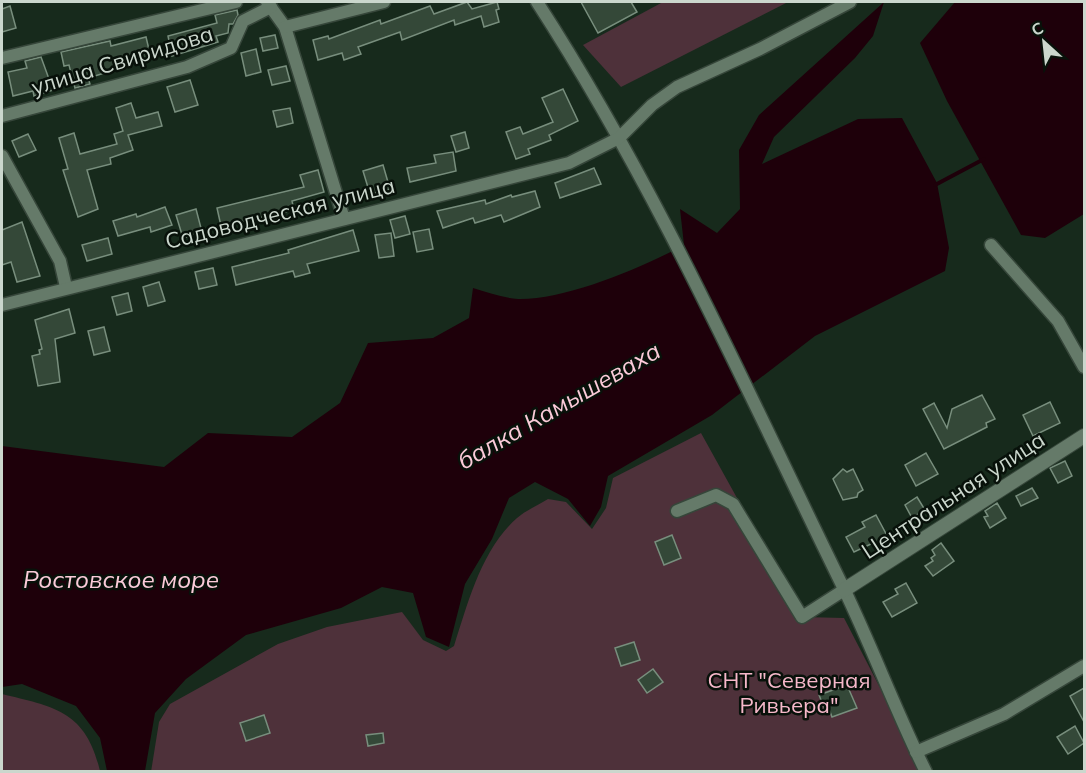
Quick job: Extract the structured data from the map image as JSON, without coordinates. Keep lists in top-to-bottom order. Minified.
{"streets":{"street":["улица Свиридова","Садоводческая улица","Центральная улица"]},"water":["балка Камышеваха","Ростовское море"],"parks":["СНТ \"Северная Ривьера\""],"north":"top left"}
